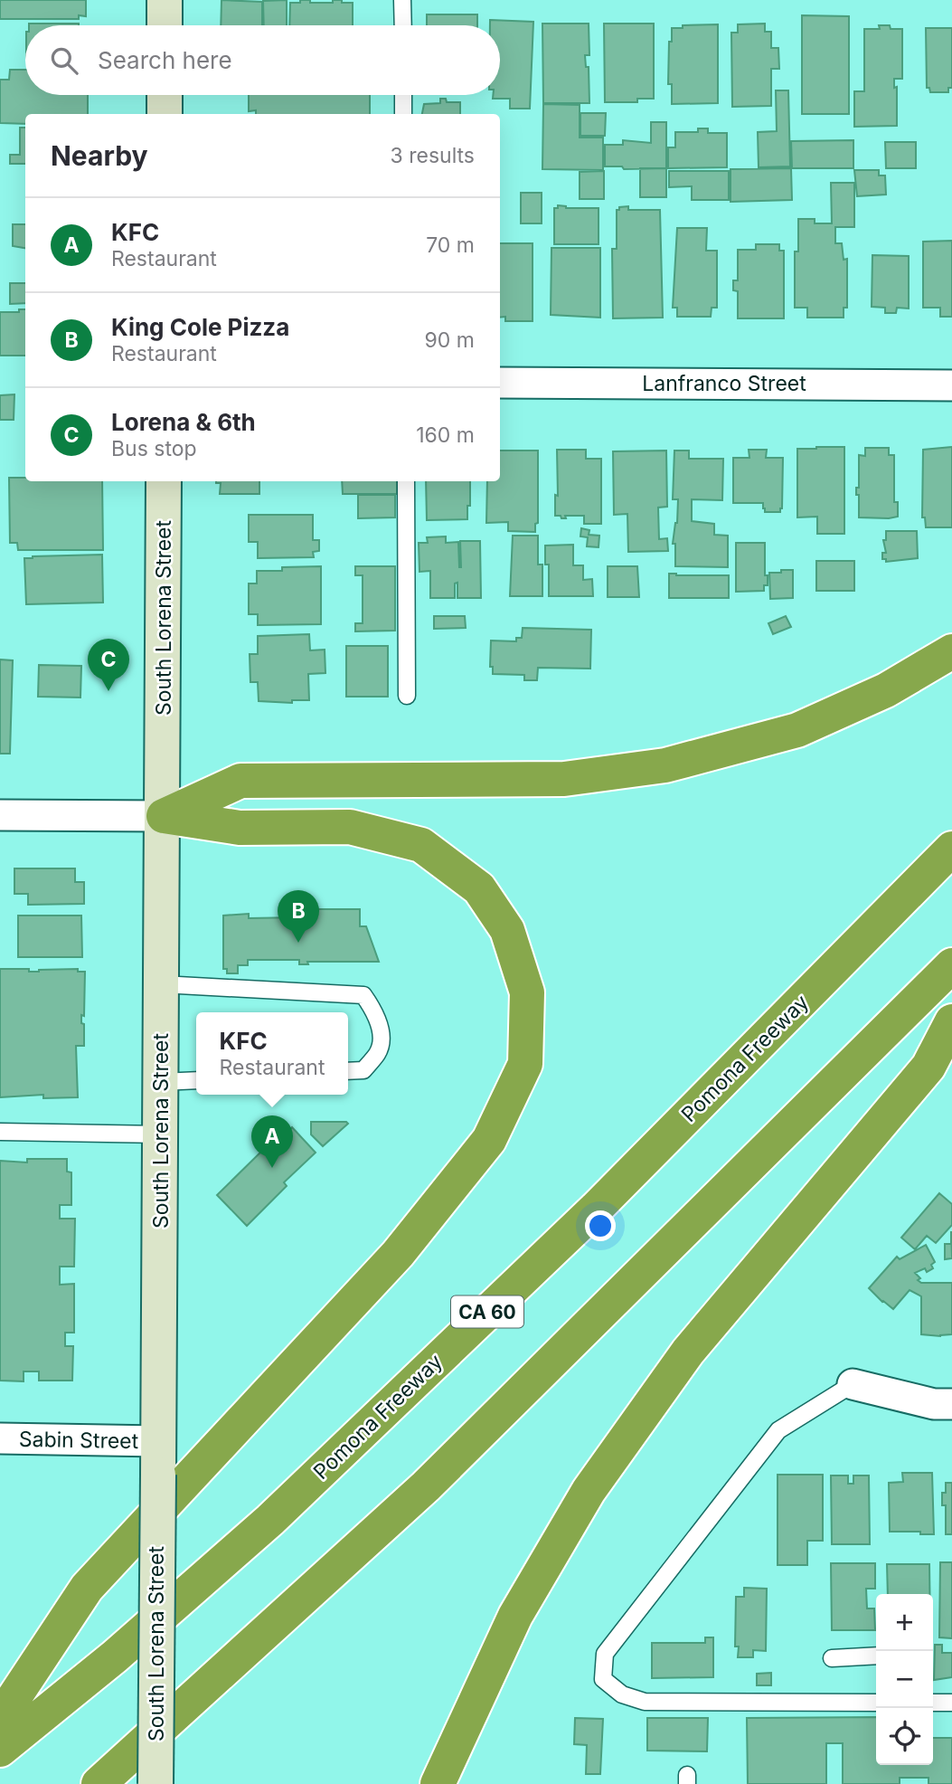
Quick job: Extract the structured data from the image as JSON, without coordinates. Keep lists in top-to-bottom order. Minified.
{"streets":{"highway":["Pomona Freeway","CA 60"],"main road":["South Lorena Street"],"street":["Lanfranco Street","Sabin Street"]},"crossings":[["South Lorena Street","Sabin Street"]],"page":{"search":"Search here","heading":["Nearby","3 results"],"list":[{"mark":"A","name":"KFC","note":"Restaurant","value":"70 m"},{"mark":"B","name":"King Cole Pizza","note":"Restaurant","value":"90 m"},{"mark":"C","name":"Lorena & 6th","note":"Bus stop","value":"160 m"}],"pins":["C","B","A"],"popup":["KFC","Restaurant"],"map_buttons":["+","−"]}}
